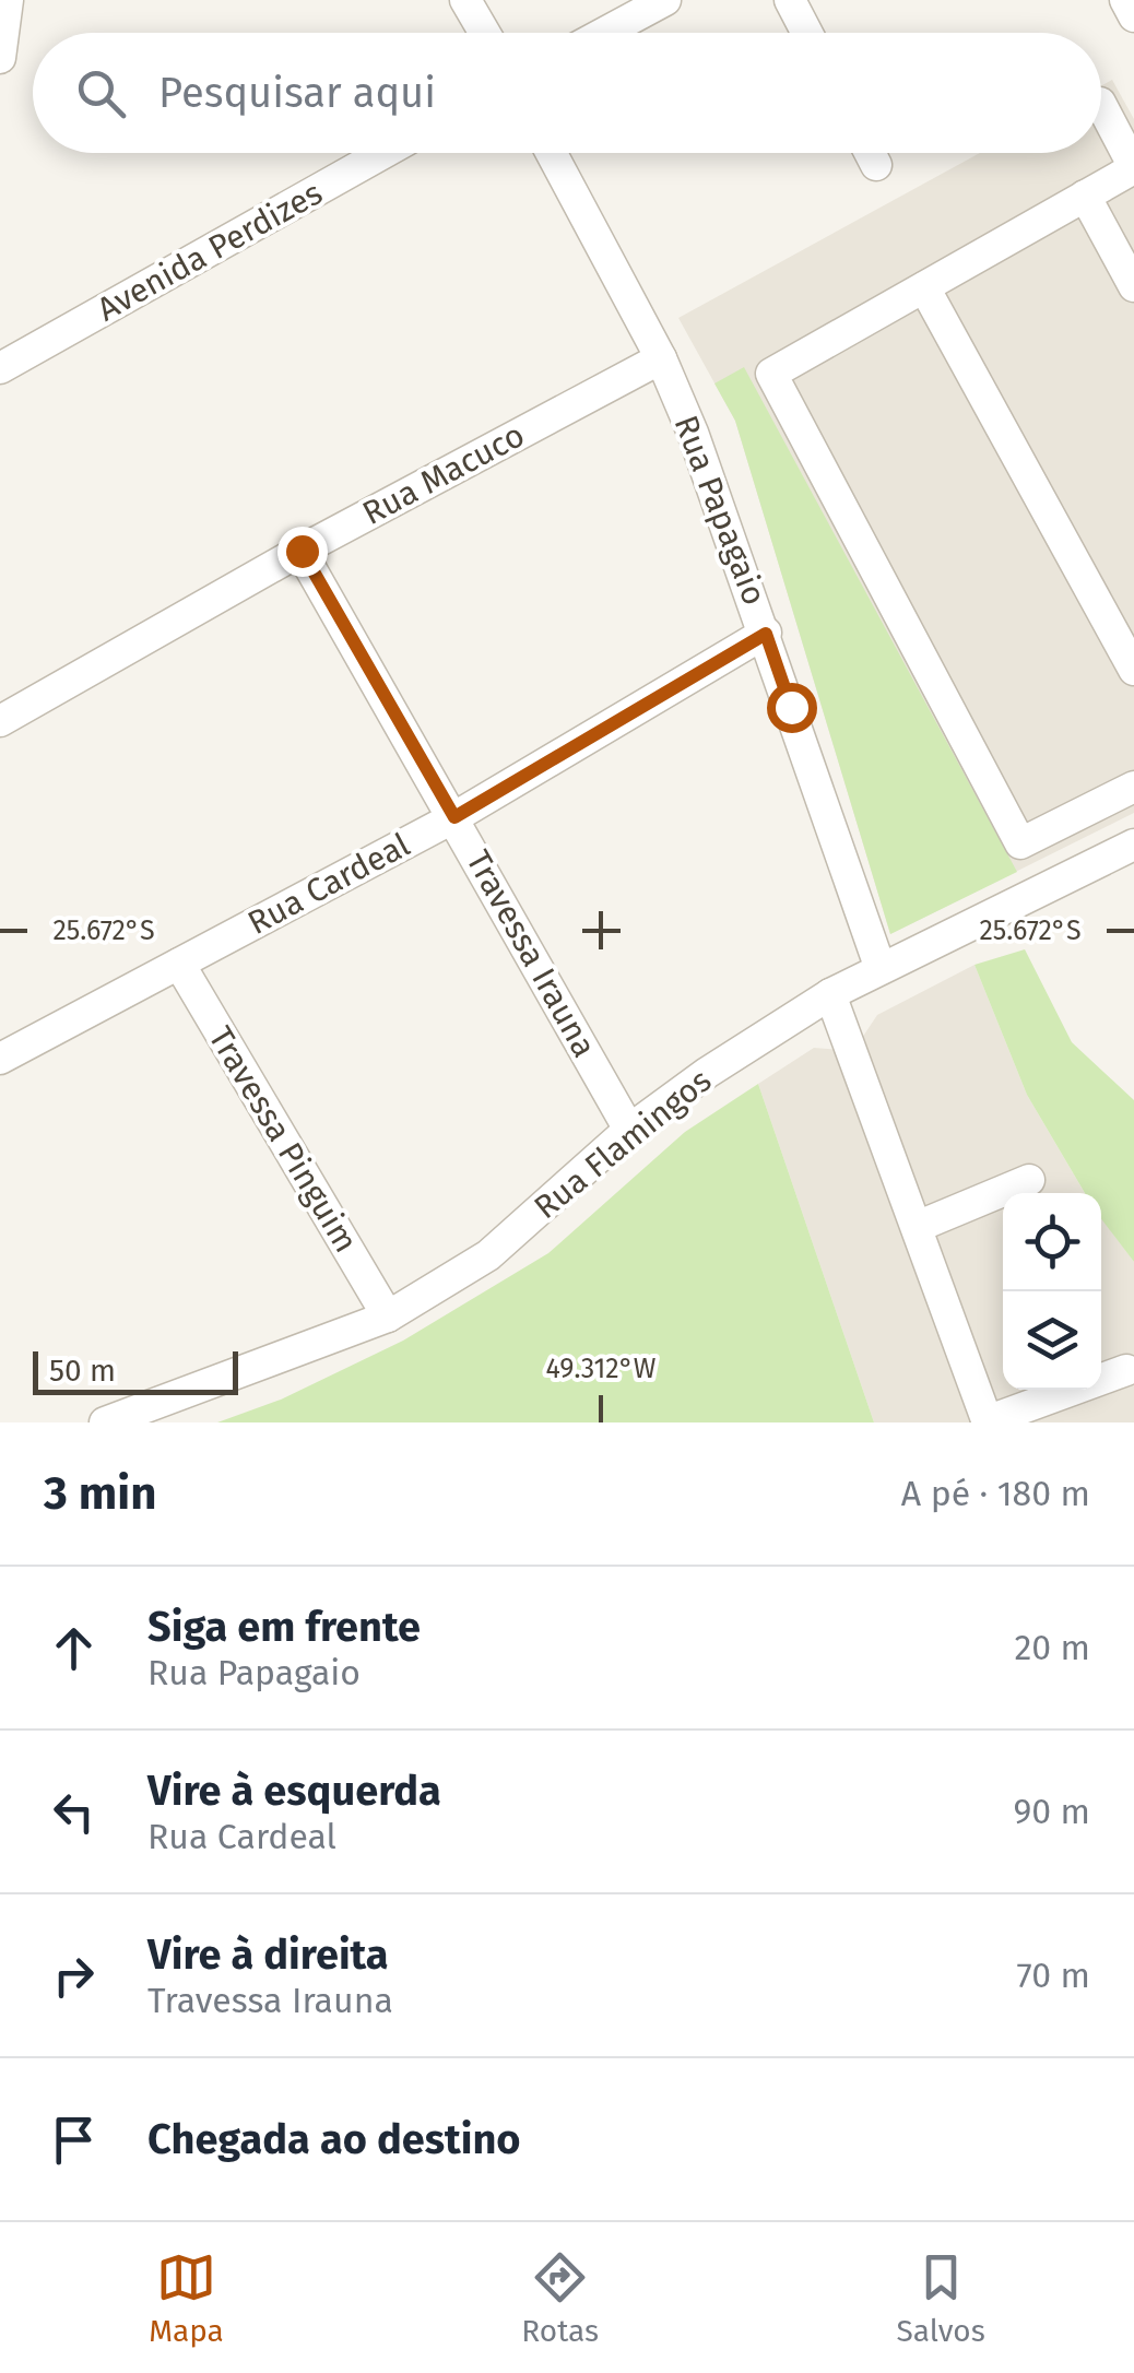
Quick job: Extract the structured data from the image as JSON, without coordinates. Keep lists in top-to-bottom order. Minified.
{"streets":{"street":["Avenida Perdizes","Rua Macuco","Rua Papagaio","Rua Cardeal","Travessa Irauna","Travessa Pinguim","Rua Flamingos"]},"crossings":[["Rua Macuco","Rua Papagaio"],["Rua Macuco","Travessa Irauna"],["Rua Papagaio","Rua Cardeal"],["Rua Papagaio","Rua Flamingos"],["Rua Cardeal","Travessa Irauna"],["Rua Cardeal","Travessa Pinguim"],["Travessa Irauna","Rua Flamingos"],["Travessa Pinguim","Rua Flamingos"]],"scale_bar":"50 m","page":{"search":"Pesquisar aqui","scale":"50 m","heading":["3 min","A pé · 180 m"],"list":[["Siga em frente","Rua Papagaio","20 m"],["Vire à esquerda","Rua Cardeal","90 m"],["Vire à direita","Travessa Irauna","70 m"],"Chegada ao destino"],"nav":["Mapa","Rotas","Salvos"]},"coordinates":["25.672°S","49.312°W"]}
